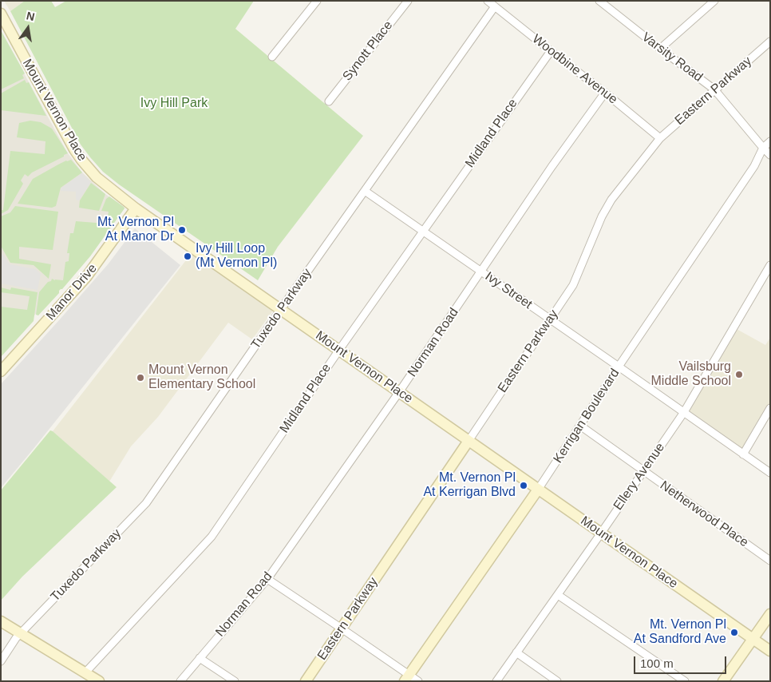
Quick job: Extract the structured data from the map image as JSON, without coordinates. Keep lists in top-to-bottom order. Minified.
{"streets":{"street":["Synott Place","Varsity Road","Woodbine Avenue","Eastern Parkway","Mount Vernon Place","Midland Place","Ivy Street","Manor Drive","Tuxedo Parkway","Norman Road","Kerrigan Boulevard","Ellery Avenue","Netherwood Place"]},"crossings":[["Varsity Road","Eastern Parkway"],["Varsity Road","Kerrigan Boulevard"],["Woodbine Avenue","Eastern Parkway"],["Woodbine Avenue","Midland Place"],["Woodbine Avenue","Tuxedo Parkway"],["Woodbine Avenue","Norman Road"],["Eastern Parkway","Mount Vernon Place"],["Eastern Parkway","Ivy Street"],["Mount Vernon Place","Midland Place"],["Mount Vernon Place","Manor Drive"],["Mount Vernon Place","Tuxedo Parkway"],["Mount Vernon Place","Norman Road"],["Mount Vernon Place","Kerrigan Boulevard"],["Mount Vernon Place","Ellery Avenue"],["Midland Place","Ivy Street"],["Ivy Street","Tuxedo Parkway"],["Ivy Street","Norman Road"],["Ivy Street","Kerrigan Boulevard"],["Ivy Street","Ellery Avenue"],["Kerrigan Boulevard","Netherwood Place"],["Ellery Avenue","Netherwood Place"]],"parks":["Ivy Hill Park"],"places":["Mt. Vernon Pl At Manor Dr","Ivy Hill Loop (Mt Vernon Pl)","Vailsburg Middle School","Mount Vernon Elementary School","Mt. Vernon Pl At Kerrigan Blvd","Mt. Vernon Pl At Sandford Ave"],"scale_bar":"100 m","north":"top"}
